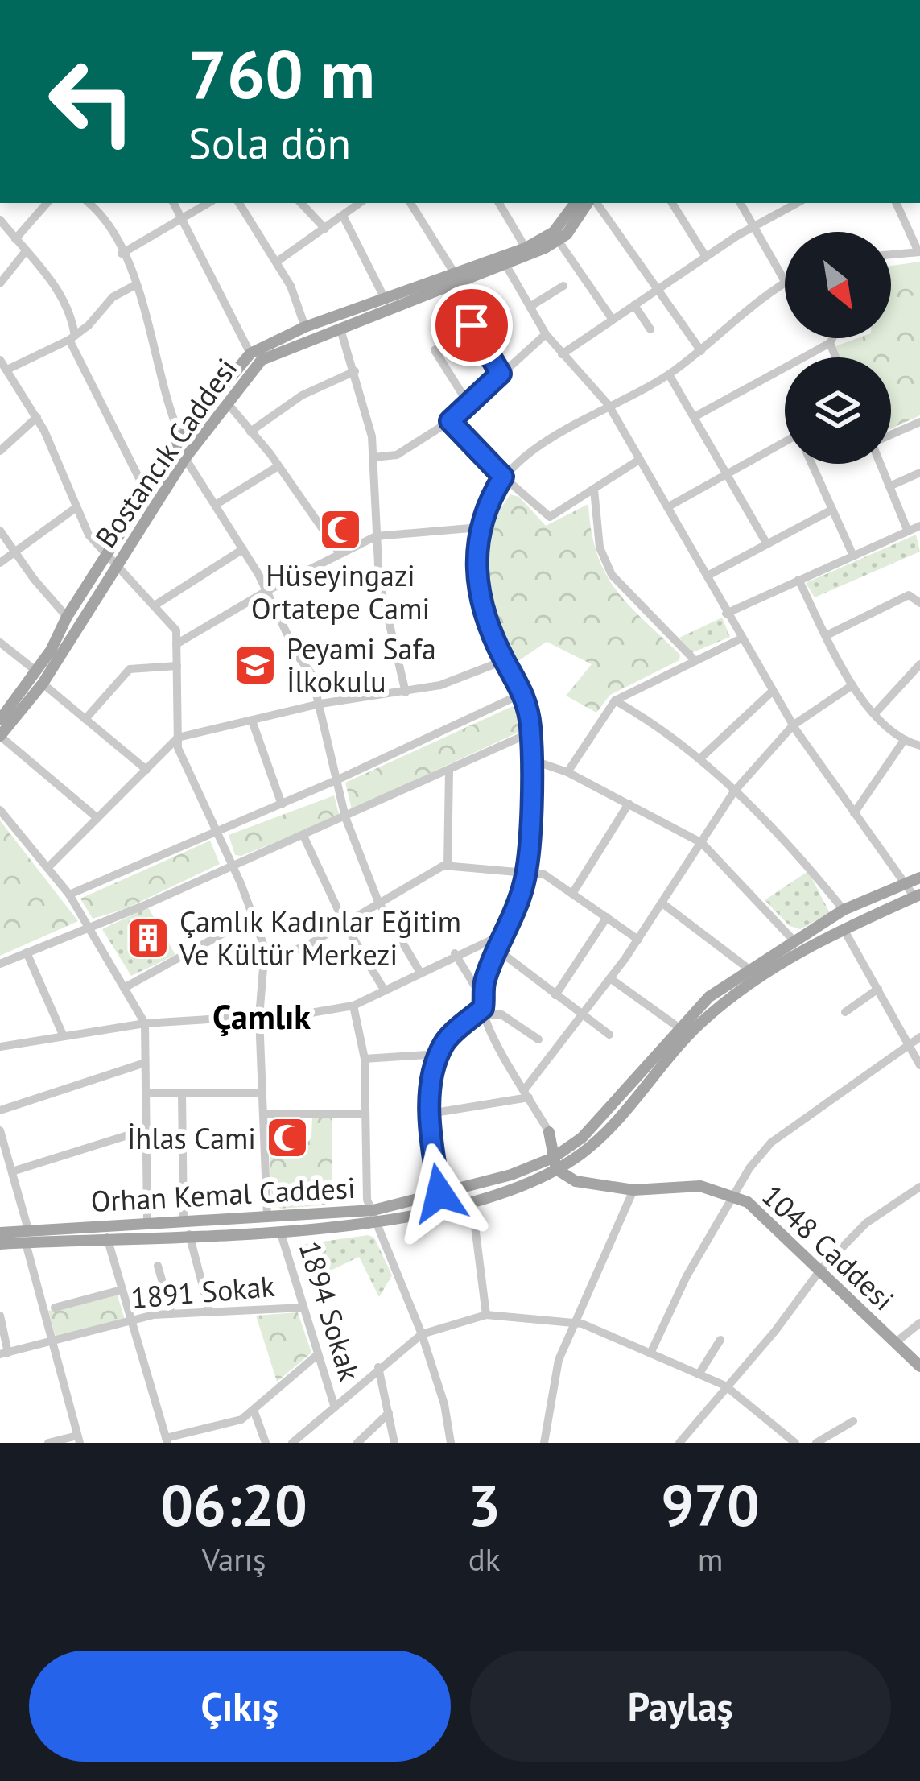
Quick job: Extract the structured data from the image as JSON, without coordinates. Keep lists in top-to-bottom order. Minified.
{"streets":{"main road":["Bostancık Caddesi","Orhan Kemal Caddesi","1048 Caddesi"],"street":["1891 Sokak","1894 Sokak"]},"crossings":[["Orhan Kemal Caddesi","1048 Caddesi"],["Orhan Kemal Caddesi","1894 Sokak"],["1891 Sokak","1894 Sokak"]],"districts":["Çamlık"],"places":{"mosque":["Hüseyingazi Ortatepe Cami","İhlas Cami"],"school or university":["Peyami Safa İlkokulu"],"building":["Çamlık Kadınlar Eğitim Ve Kültür Merkezi"]},"north":"bottom right","page":{"turn":["760 m","Sola dön"],"eta":["06:20","Varış","3","dk","970","m"],"buttons":["Çıkış","Paylaş"]}}
